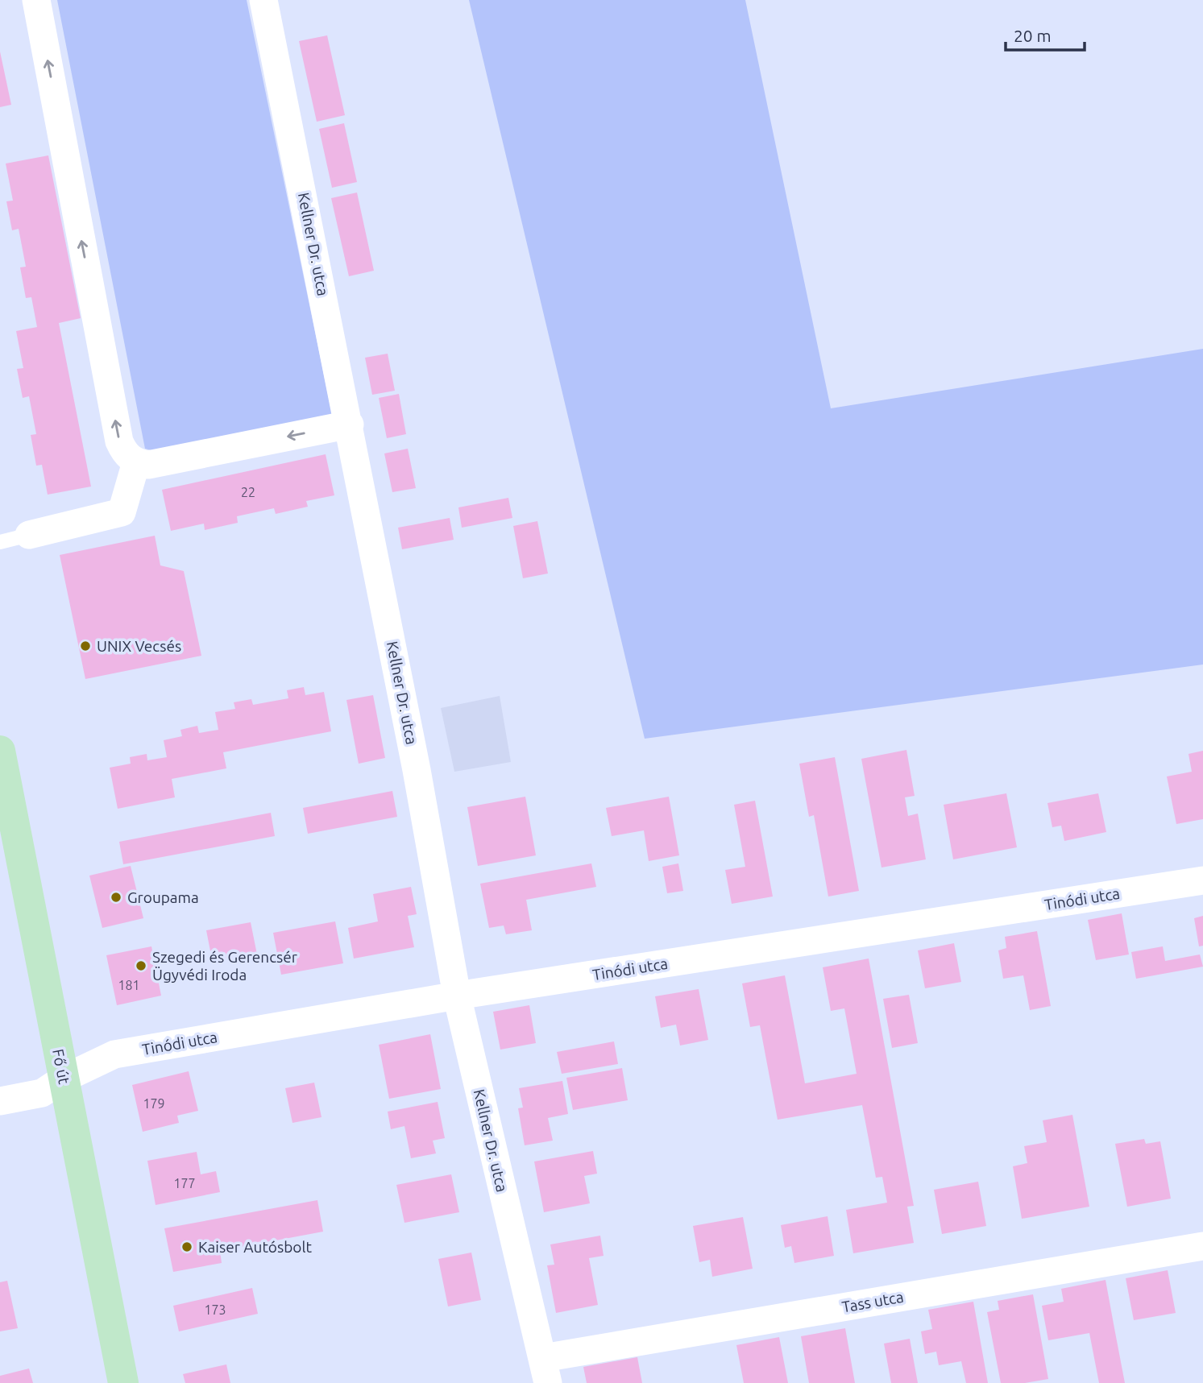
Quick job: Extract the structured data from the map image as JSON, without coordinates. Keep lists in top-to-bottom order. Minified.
{"streets":{"main road":["Fő út"],"street":["Kellner Dr. utca","Tinódi utca","Tass utca"]},"crossings":[["Kellner Dr. utca","Tinódi utca"],["Kellner Dr. utca","Tass utca"],["Tinódi utca","Fő út"]],"places":["UNIX Vecsés","Groupama","Szegedi és Gerencsér Ügyvédi Iroda","Kaiser Autósbolt"],"house_numbers":["22","181","179","177","173"],"scale_bar":"20 m"}
